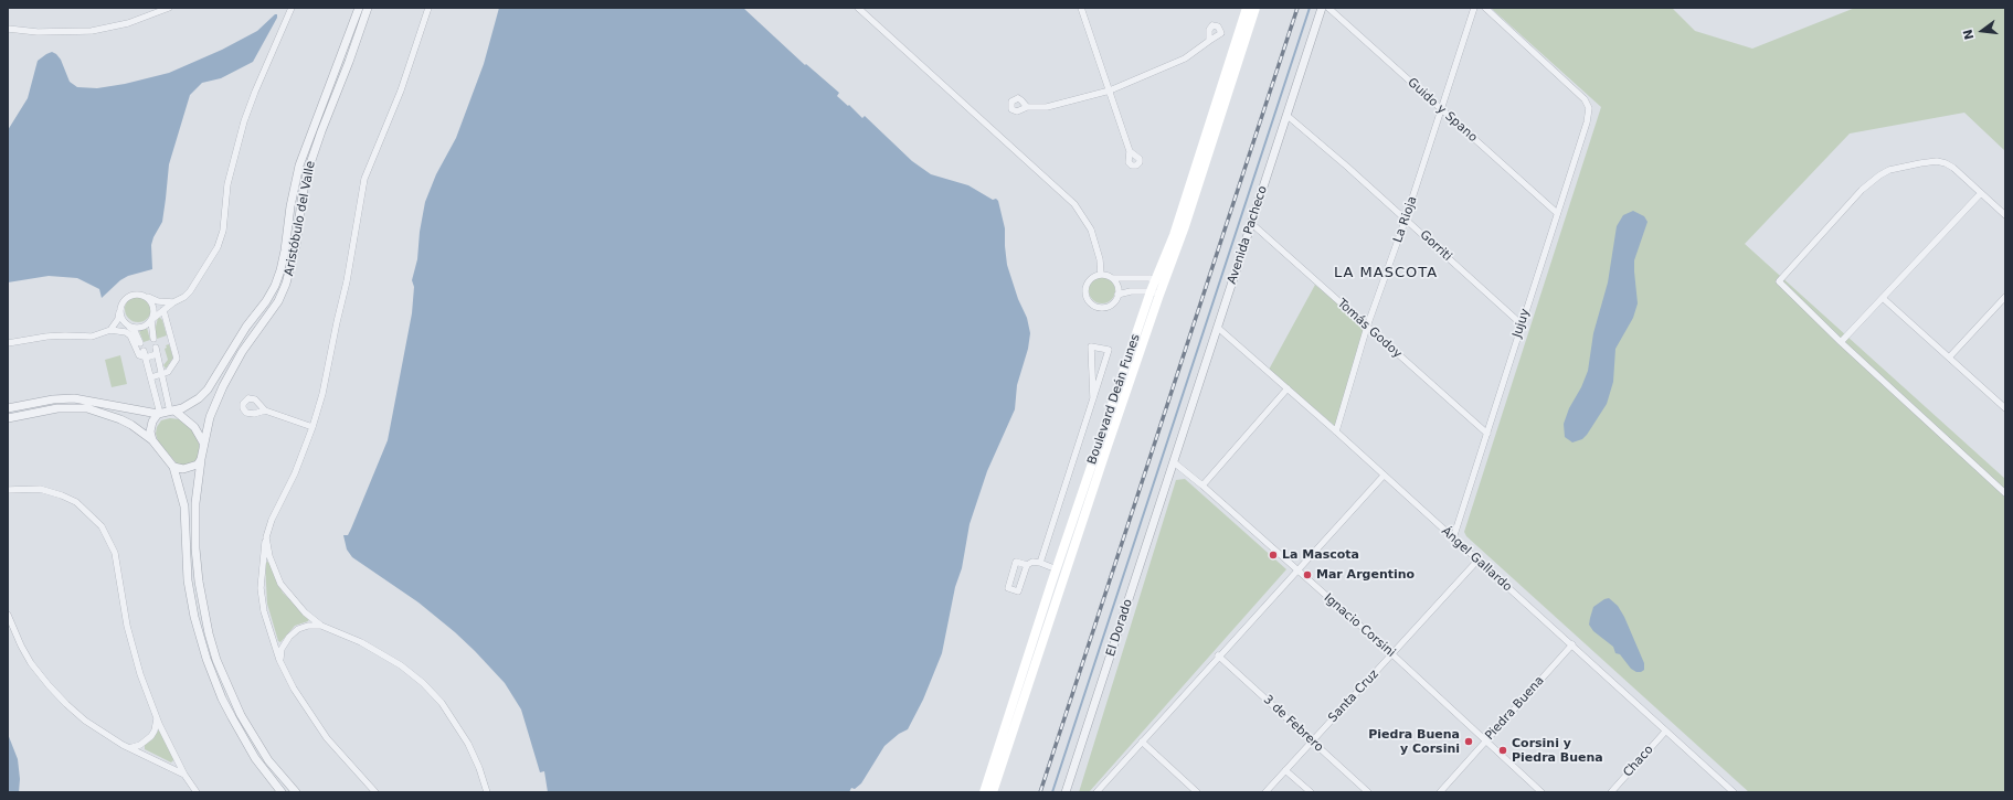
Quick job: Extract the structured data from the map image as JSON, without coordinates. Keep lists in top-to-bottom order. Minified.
{"streets":{"main road":["Boulevard Deán Funes"],"street":["Guido y Spano","Aristóbulo del Valle","La Rioja","Avenida Pacheco","Gorriti","Jujuy","Tomás Godoy","Ángel Gallardo","Ignacio Corsini","El Dorado","Santa Cruz","Piedra Buena","3 de Febrero","Chaco"]},"crossings":[["Guido y Spano","La Rioja"],["Guido y Spano","Jujuy"],["La Rioja","Gorriti"],["La Rioja","Tomás Godoy"],["La Rioja","Ángel Gallardo"],["Avenida Pacheco","Gorriti"],["Avenida Pacheco","Tomás Godoy"],["Avenida Pacheco","Ángel Gallardo"],["Avenida Pacheco","Ignacio Corsini"],["Avenida Pacheco","El Dorado"],["Gorriti","Jujuy"],["Jujuy","Tomás Godoy"],["Jujuy","Ángel Gallardo"],["Ángel Gallardo","Santa Cruz"],["Ángel Gallardo","Piedra Buena"],["Ángel Gallardo","Chaco"],["Ignacio Corsini","El Dorado"],["Ignacio Corsini","Santa Cruz"],["Ignacio Corsini","Piedra Buena"],["Santa Cruz","3 de Febrero"]],"districts":["LA MASCOTA"],"places":["La Mascota","Mar Argentino","Piedra Buena y Corsini","Corsini y Piedra Buena"],"north":"left"}
